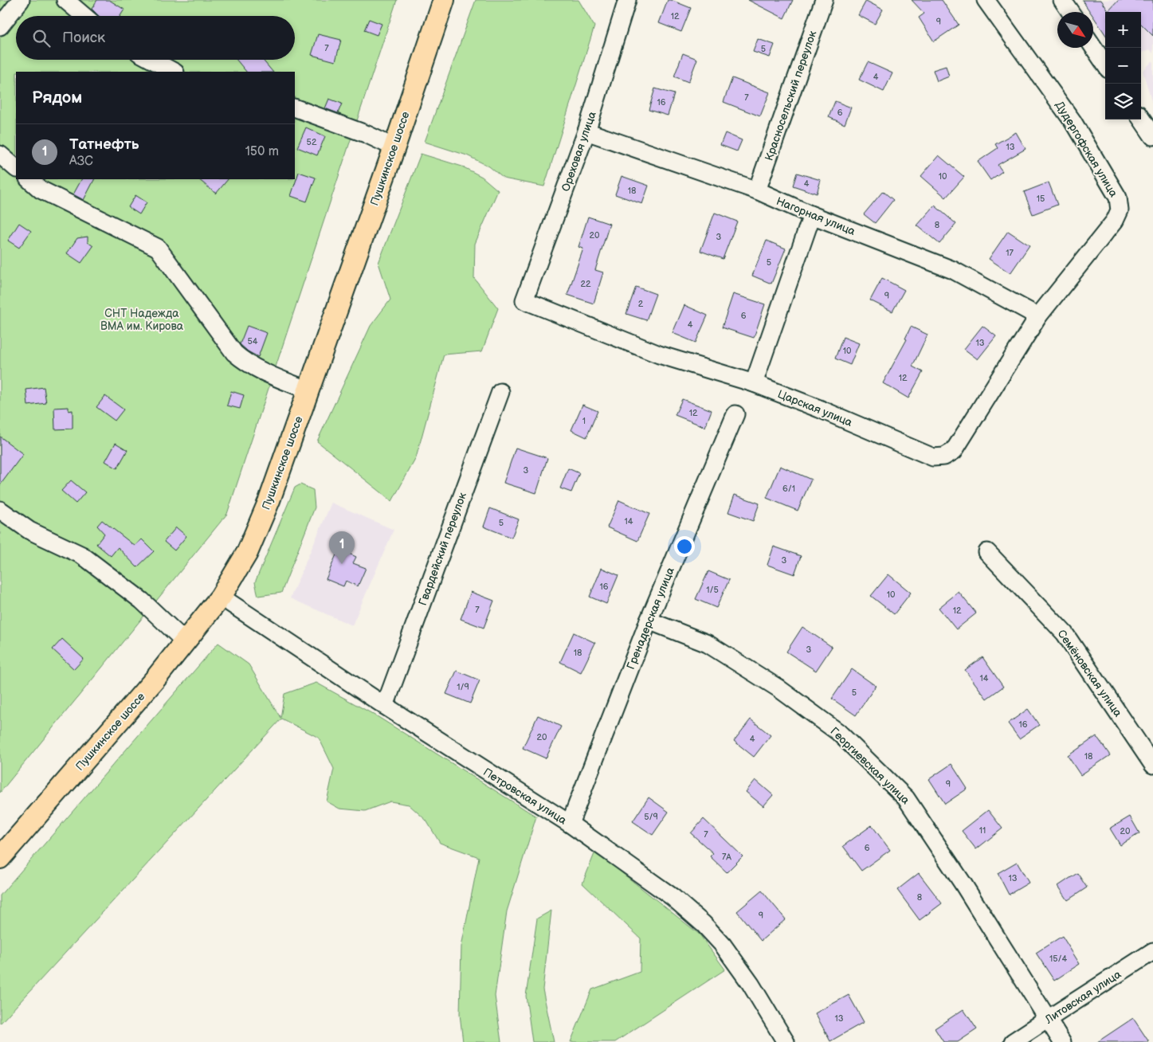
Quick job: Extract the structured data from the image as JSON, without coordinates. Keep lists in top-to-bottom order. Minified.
{"streets":{"main road":["Пушкинское шоссе"],"street":["Красносельский переулок","Дудергофская улица","Ореховая улица","Нагорная улица","Царская улица","Гвардейский переулок","Гренадерская улица","Семёновская улица","Георгиевская улица","Петровская улица","Литовская улица"]},"crossings":[["Красносельский переулок","Нагорная улица"],["Дудергофская улица","Нагорная улица"],["Дудергофская улица","Царская улица"],["Ореховая улица","Нагорная улица"],["Ореховая улица","Царская улица"],["Пушкинское шоссе","Петровская улица"],["Нагорная улица","Царская улица"],["Гвардейский переулок","Петровская улица"],["Гренадерская улица","Георгиевская улица"],["Гренадерская улица","Петровская улица"],["Георгиевская улица","Литовская улица"]],"parks":["СНТ Надежда ВМА им. Кирова"],"house_numbers":["12","9","7","5","4","7","16","6","52","13","10","4","18","15","8","20","3","17","5","22","9","2","6","4","54","13","10","12","12","1","3","6/1","14","5","3","16","1/5","10","7","12","3","18","14","1/9","5","16","20","4","18","9","5/9","11","20","7","6","7А","13","8","9","15/4","13"],"north":"bottom right","page":{"map_buttons":["+","−"],"search":"Поиск","heading":"Рядом","list":[{"mark":"1","name":"Татнефть","note":"АЗС","value":"150 m"}],"pins":"1"}}
